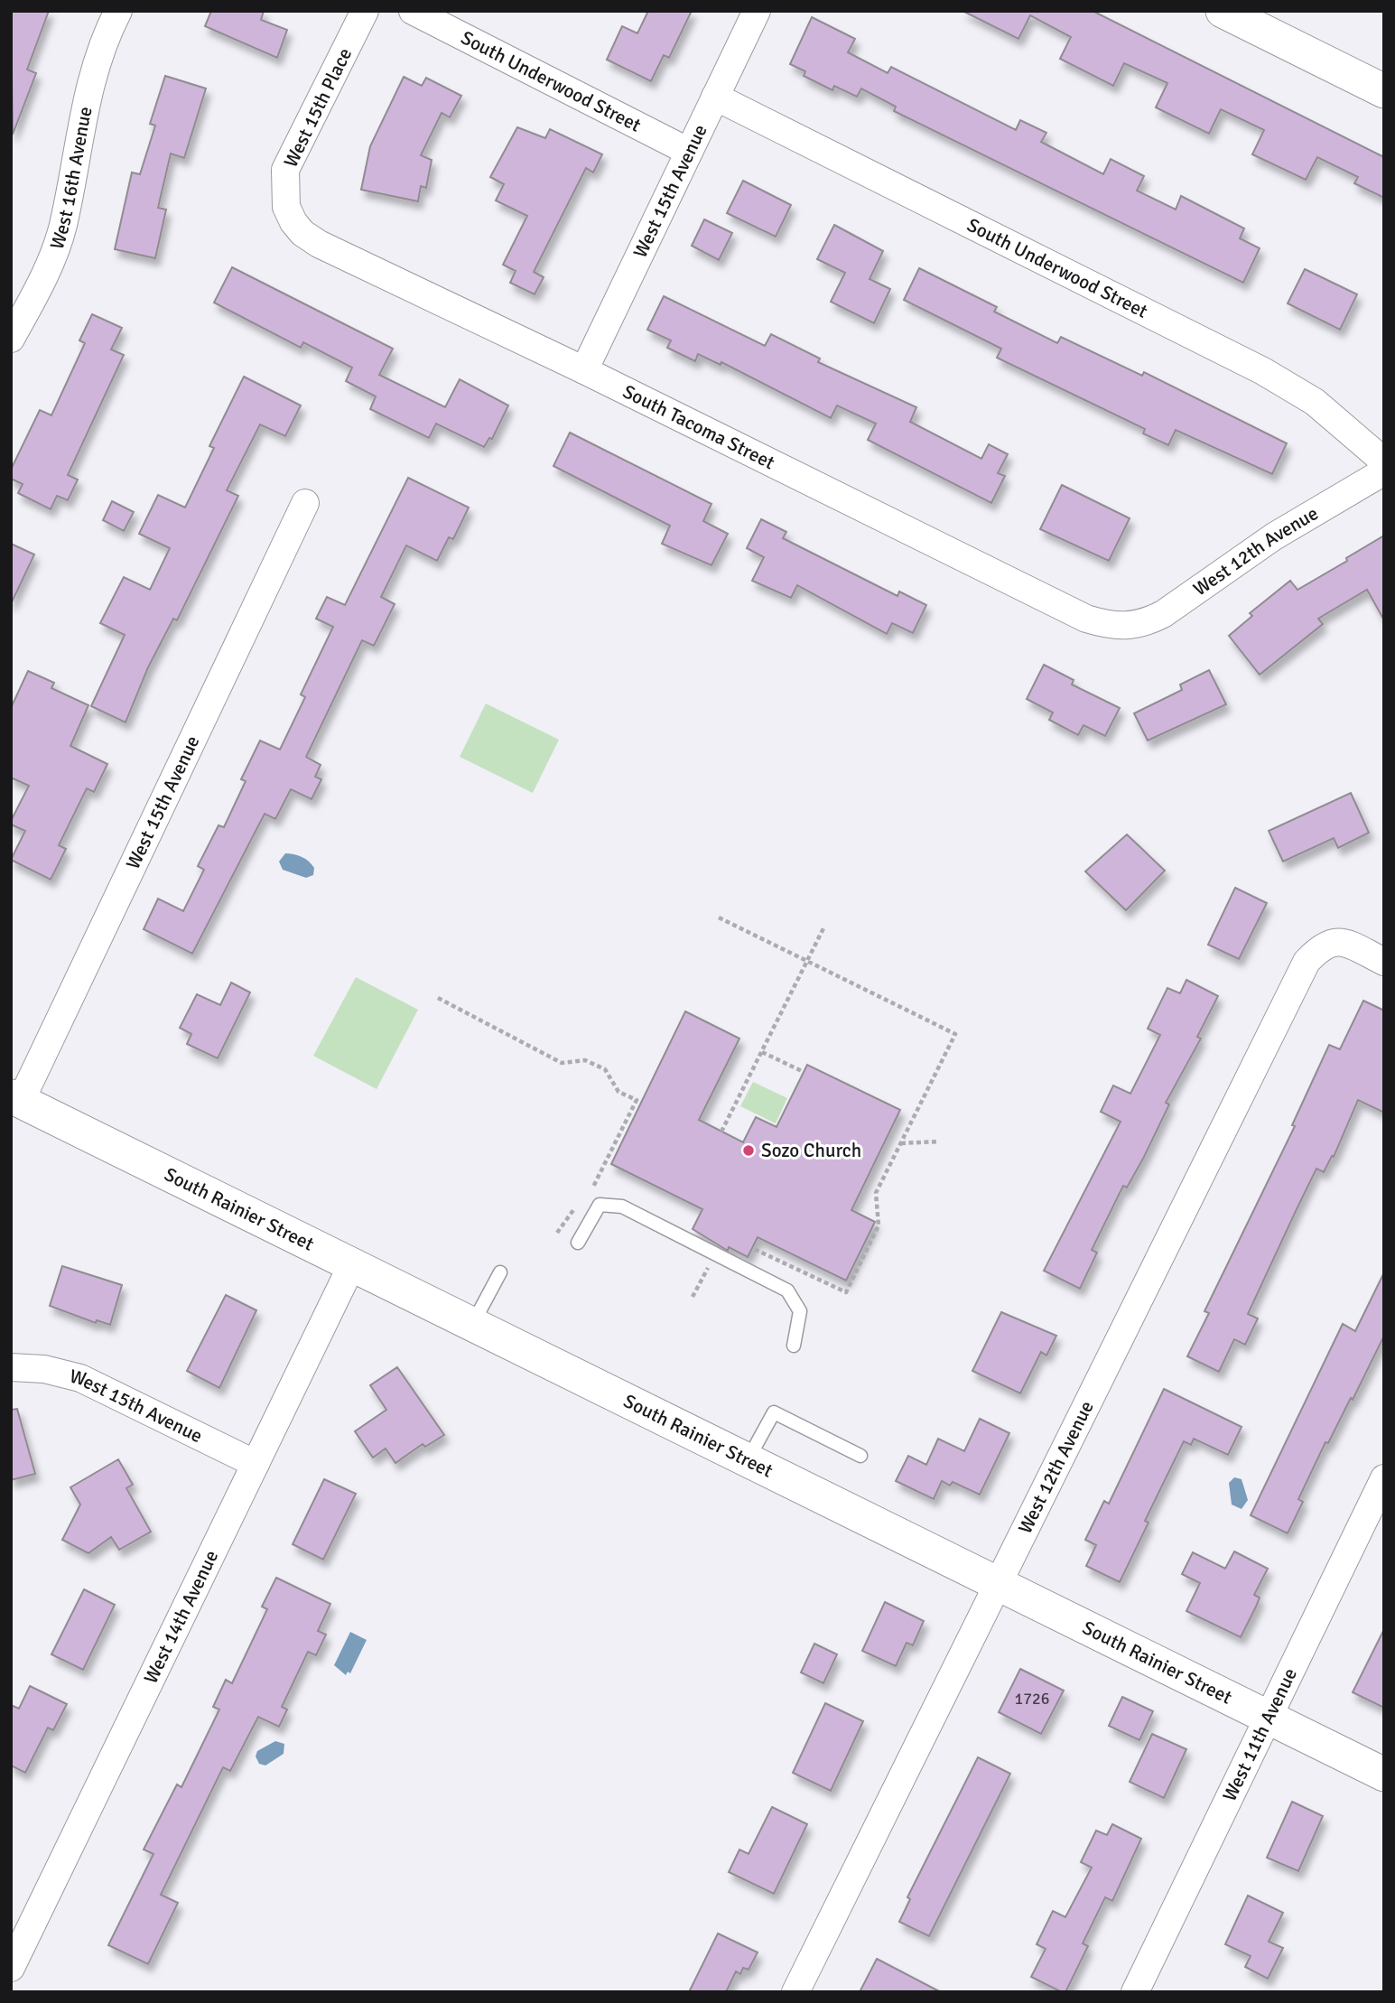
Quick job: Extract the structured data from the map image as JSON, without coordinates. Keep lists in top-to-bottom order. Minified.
{"streets":{"street":["South Underwood Street","West 15th Place","West 16th Avenue","West 15th Avenue","South Tacoma Street","West 12th Avenue","South Rainier Street","West 14th Avenue","West 11th Avenue"]},"crossings":[["South Underwood Street","West 15th Avenue"],["West 15th Place","South Tacoma Street"],["West 15th Avenue","South Tacoma Street"],["West 15th Avenue","South Rainier Street"],["West 15th Avenue","West 14th Avenue"],["South Tacoma Street","West 12th Avenue"],["West 12th Avenue","South Rainier Street"],["South Rainier Street","West 14th Avenue"],["South Rainier Street","West 11th Avenue"]],"places":["Sozo Church"],"house_numbers":["1726"]}
